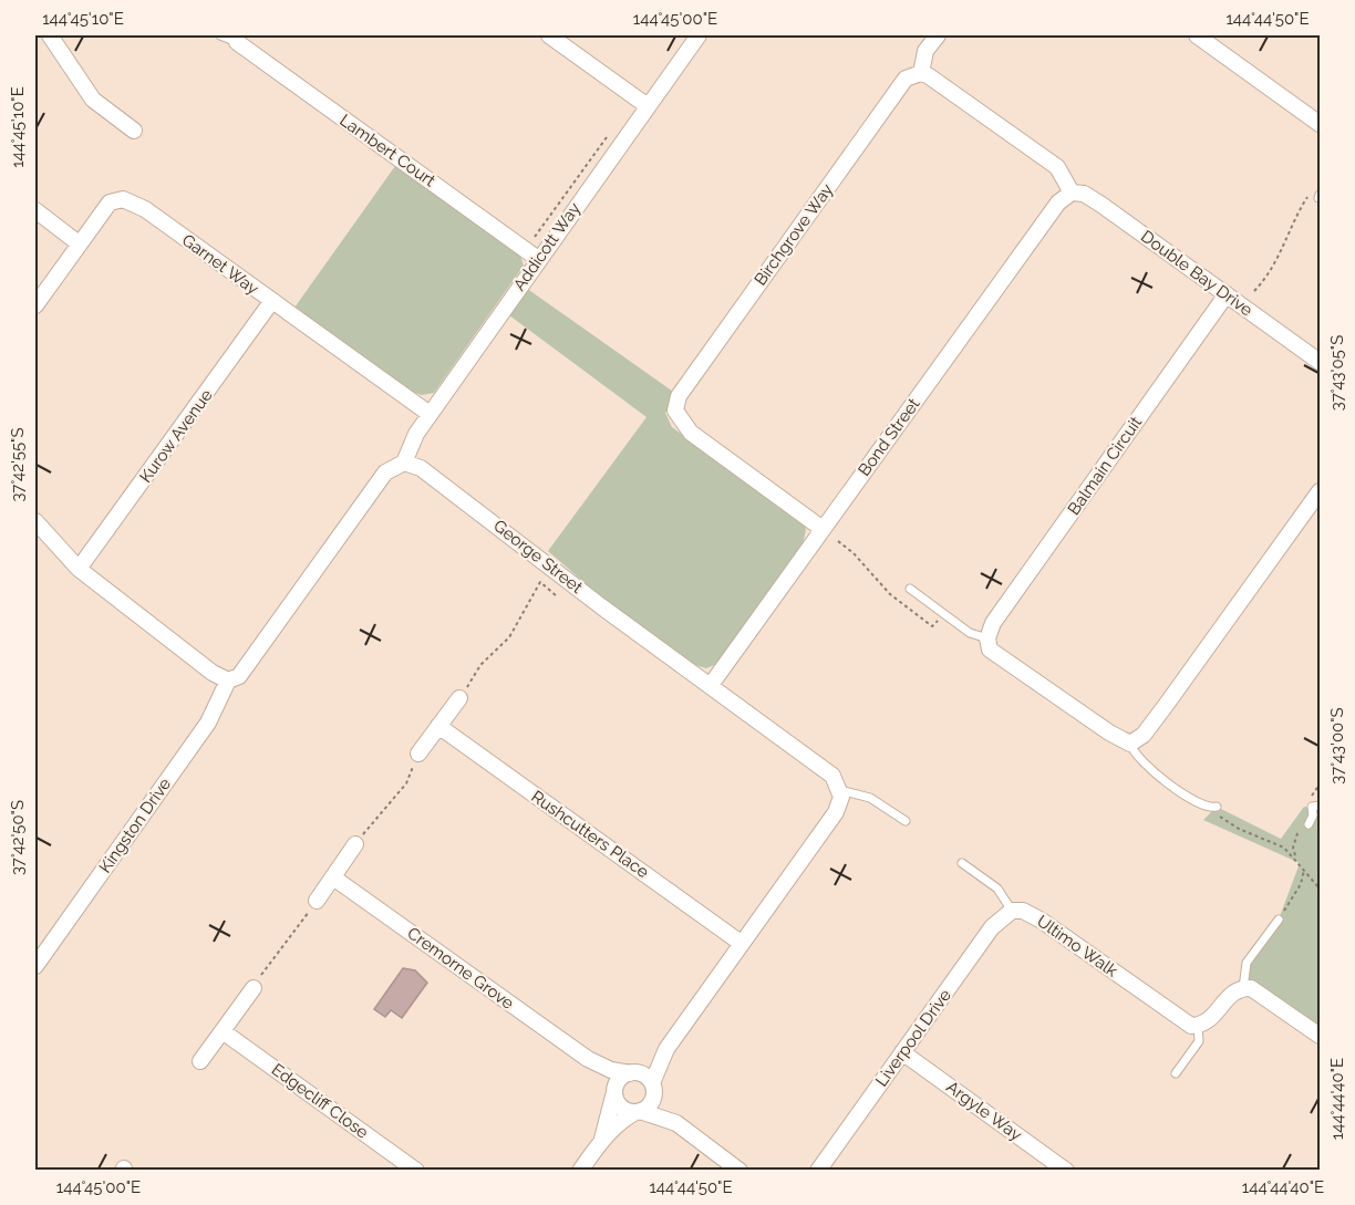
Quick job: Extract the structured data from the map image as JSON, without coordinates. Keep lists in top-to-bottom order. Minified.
{"streets":{"street":["Lambert Court","Birchgrove Way","Addicott Way","Garnet Way","Double Bay Drive","Kurow Avenue","Bond Street","Balmain Circuit","George Street","Kingston Drive","Rushcutters Place","Ultimo Walk","Cremorne Grove","Liverpool Drive","Edgecliff Close","Argyle Way"]},"crossings":[["Lambert Court","Addicott Way"],["Birchgrove Way","Bond Street"],["Addicott Way","Garnet Way"],["Addicott Way","George Street"],["Garnet Way","Kurow Avenue"],["Double Bay Drive","Bond Street"],["Double Bay Drive","Balmain Circuit"],["Bond Street","George Street"],["Ultimo Walk","Liverpool Drive"],["Liverpool Drive","Argyle Way"]],"coordinates":["144°45'10\"E","144°45'00\"E","144°44'50\"E","37°43'05\"S","37°42'55\"S","37°43'00\"S","37°42'50\"S","144°44'40\"E"]}
